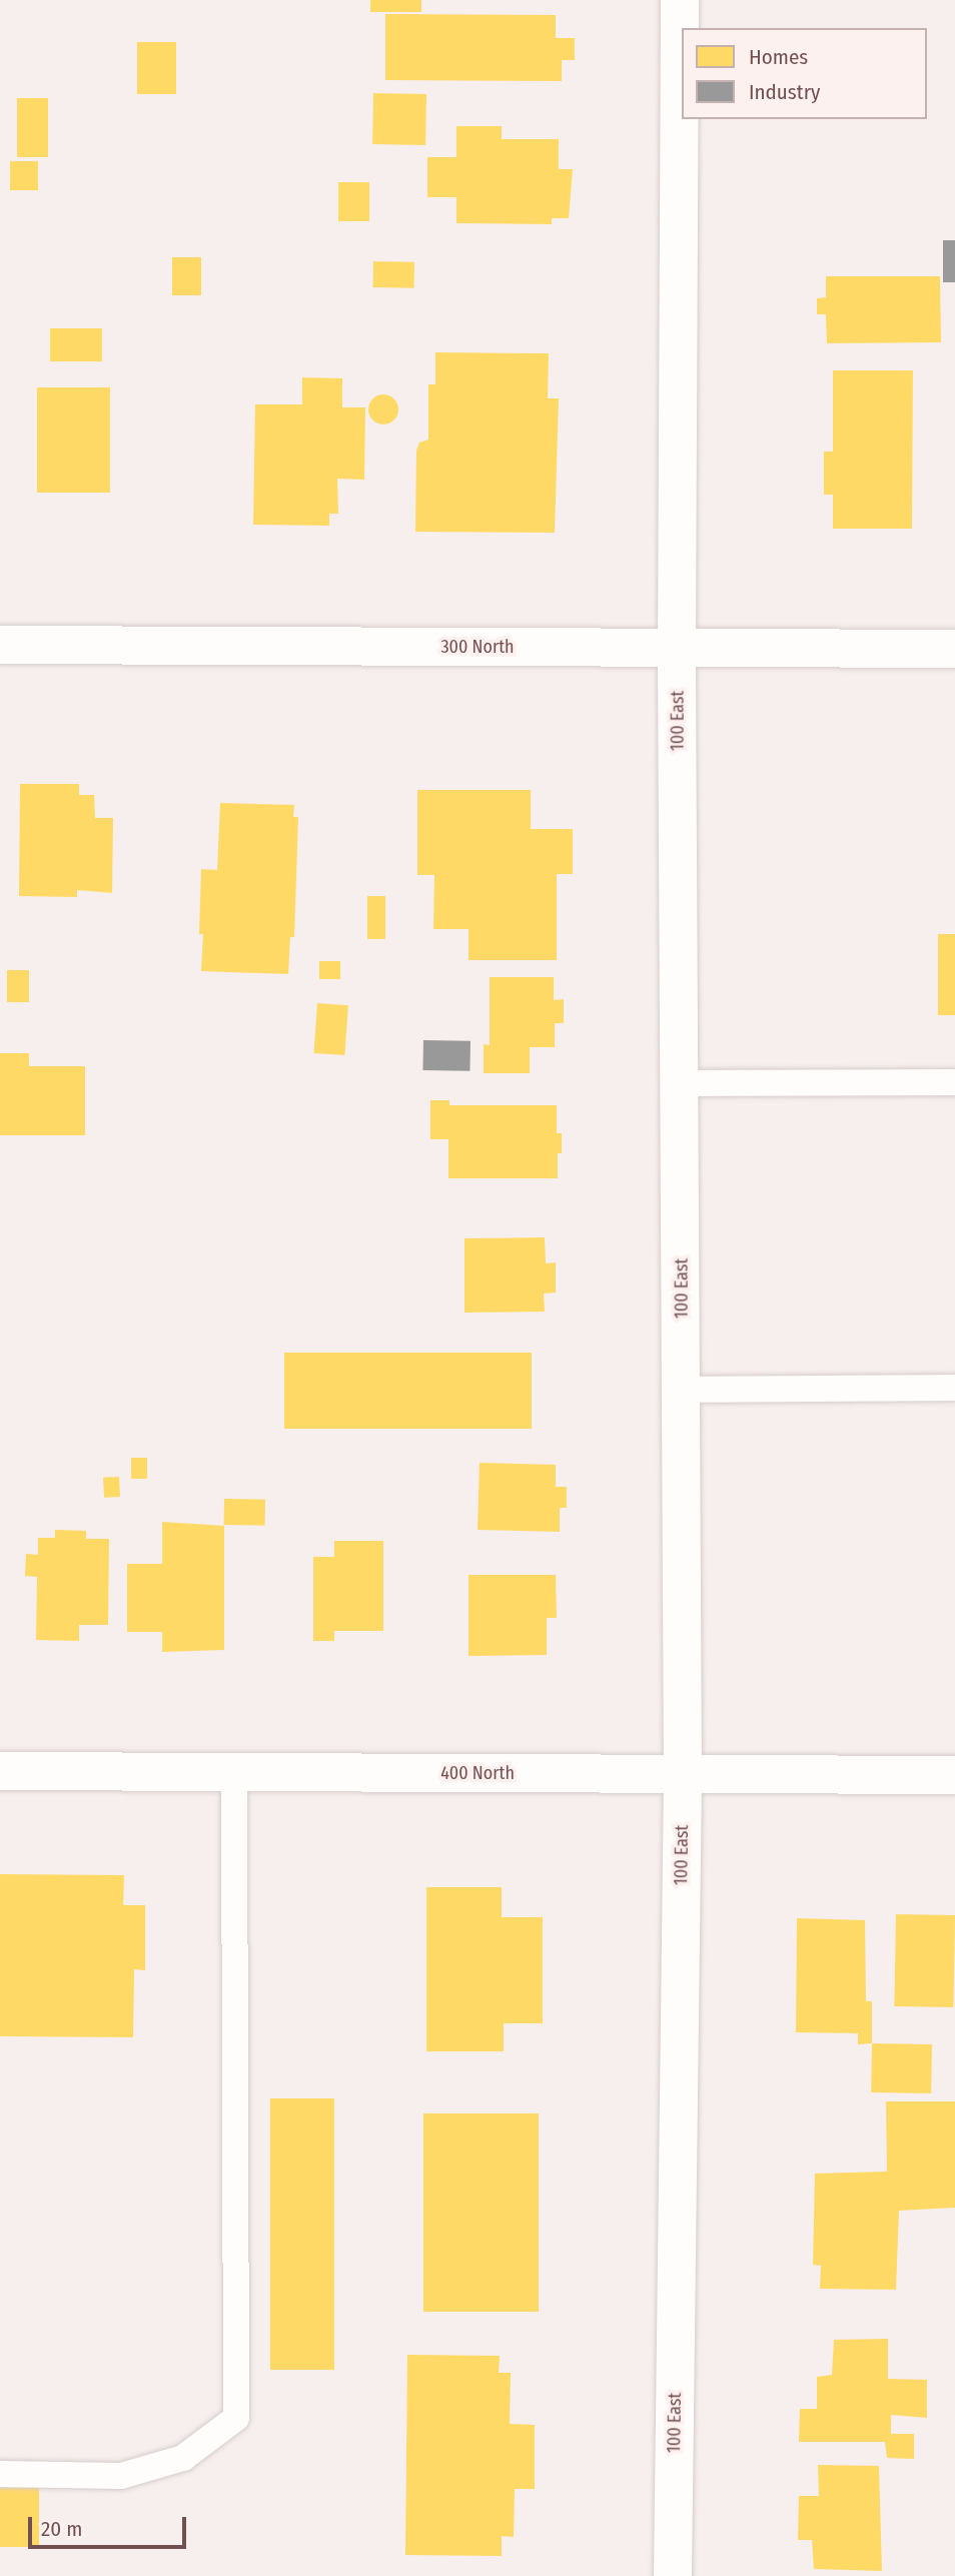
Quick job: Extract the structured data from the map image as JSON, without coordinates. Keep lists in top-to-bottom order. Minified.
{"streets":{"street":["300 North","100 East","400 North"]},"crossings":[["300 North","100 East"],["100 East","400 North"]],"legend":["Homes","Industry"],"scale_bar":"20 m"}
